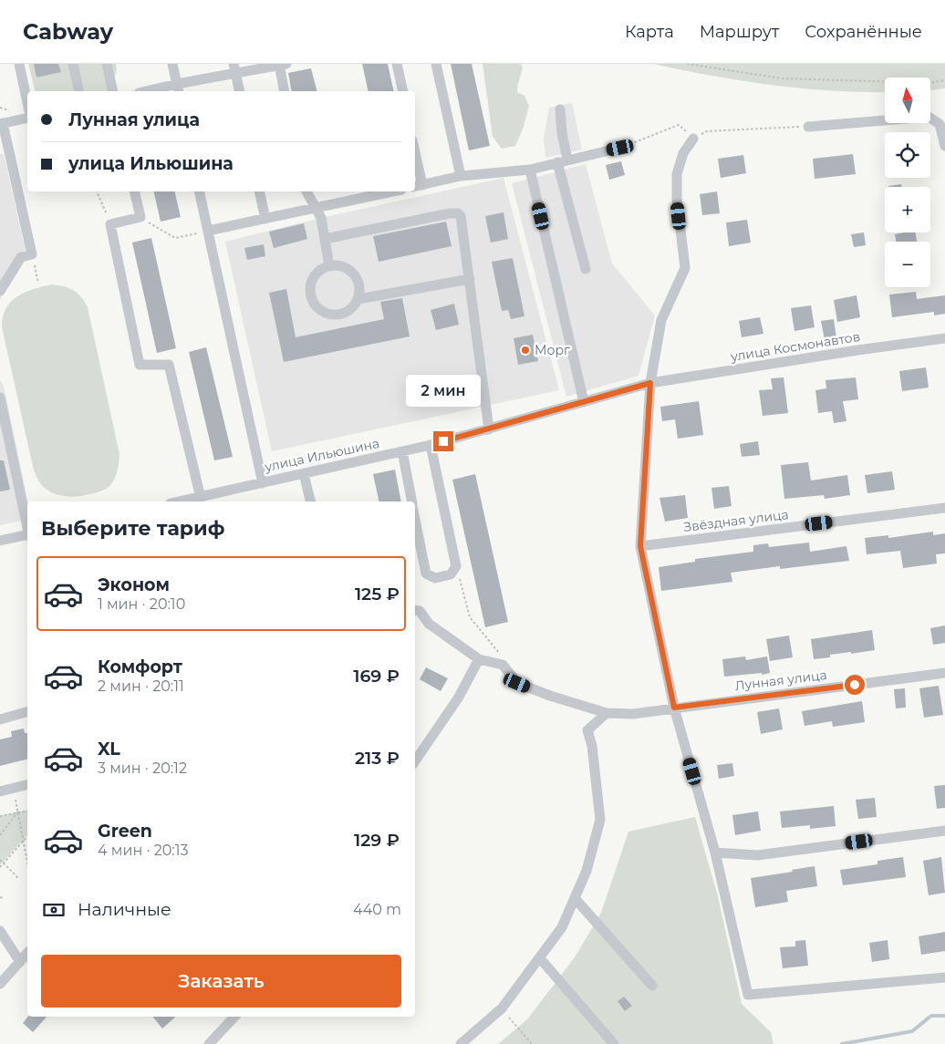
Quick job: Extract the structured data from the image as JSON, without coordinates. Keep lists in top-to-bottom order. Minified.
{"streets":{"street":["улица Космонавтов","улица Ильюшина","Звёздная улица","Лунная улица"]},"crossings":[["улица Космонавтов","улица Ильюшина"]],"places":["Морг"],"north":"top","page":{"header":"Cabway","nav":["Карта","Маршрут","Сохранённые"],"map_buttons":["+","−"],"banner":["Лунная улица","улица Ильюшина"],"bubble":"2 мин","heading":"Выберите тариф","list":[{"name":"Эконом","note":"1 мин · 20:10","value":"125 ₽"},{"name":"Комфорт","note":"2 мин · 20:11","value":"169 ₽"},{"name":"XL","note":"3 мин · 20:12","value":"213 ₽"},{"name":"Green","note":"4 мин · 20:13","value":"129 ₽"}],"pay":["Наличные","440 m"],"buttons":"Заказать"}}
